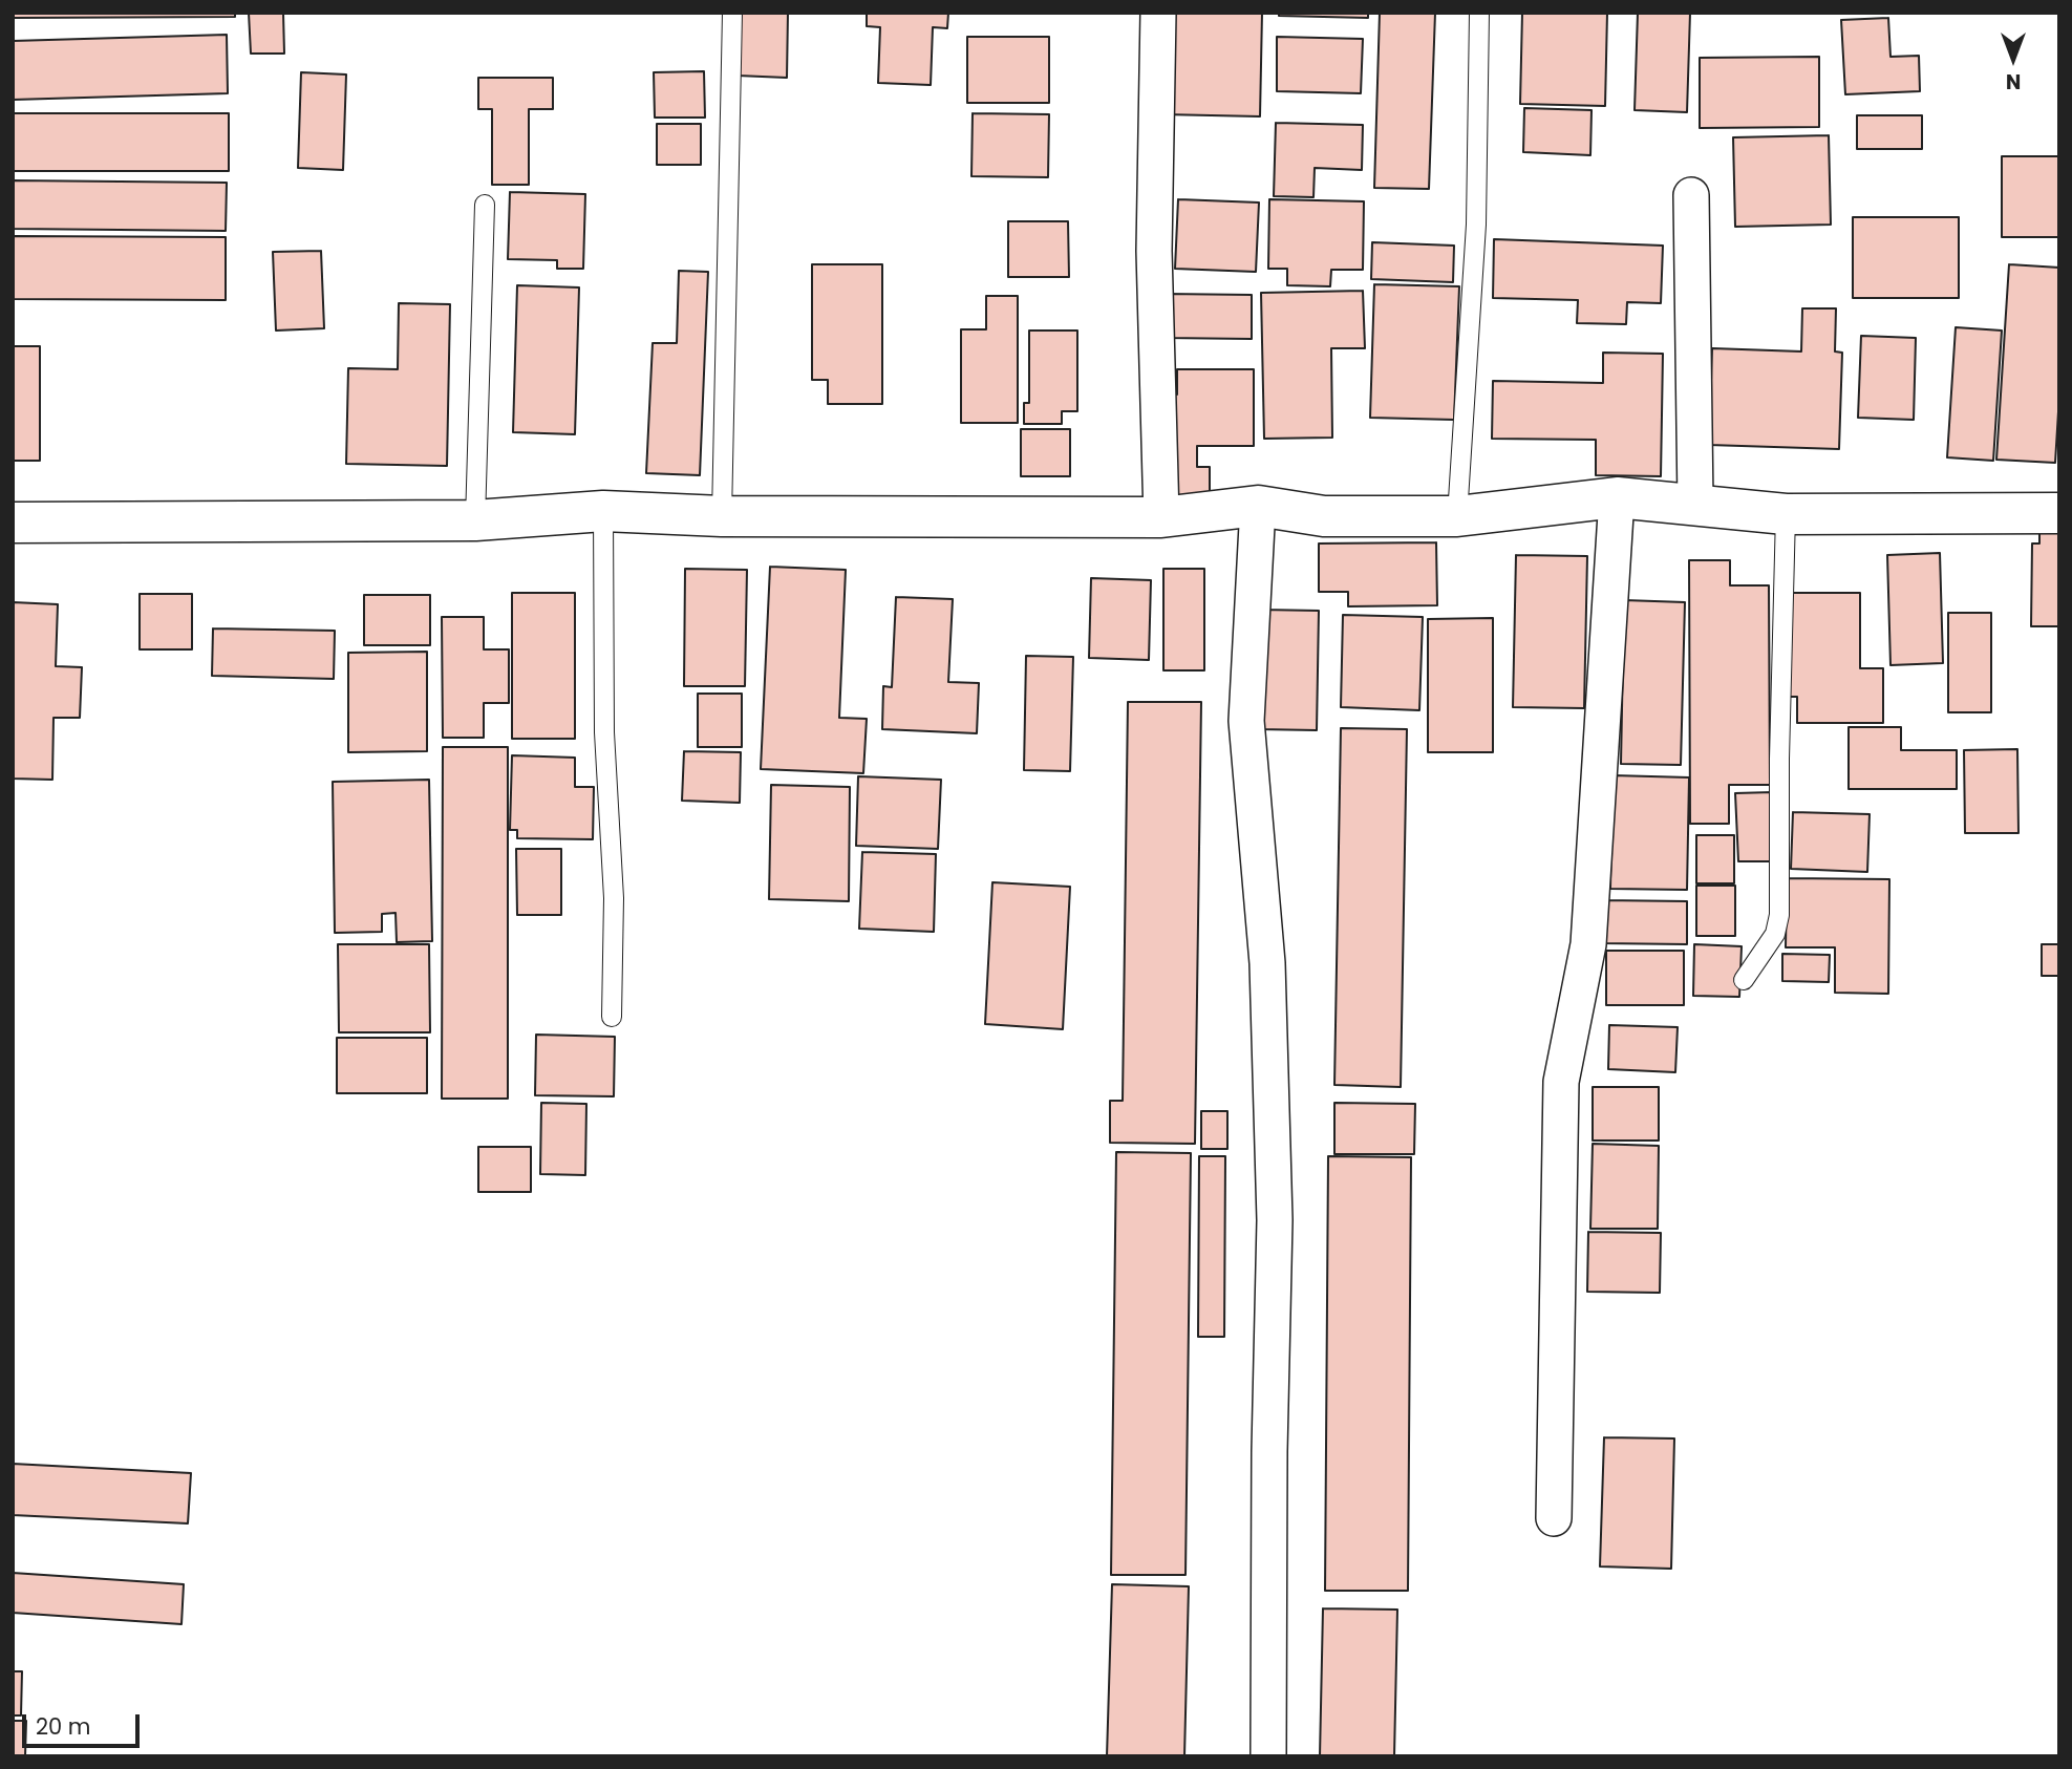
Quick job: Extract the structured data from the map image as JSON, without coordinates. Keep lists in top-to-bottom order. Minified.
{"scale_bar":"20 m","north":"bottom"}
